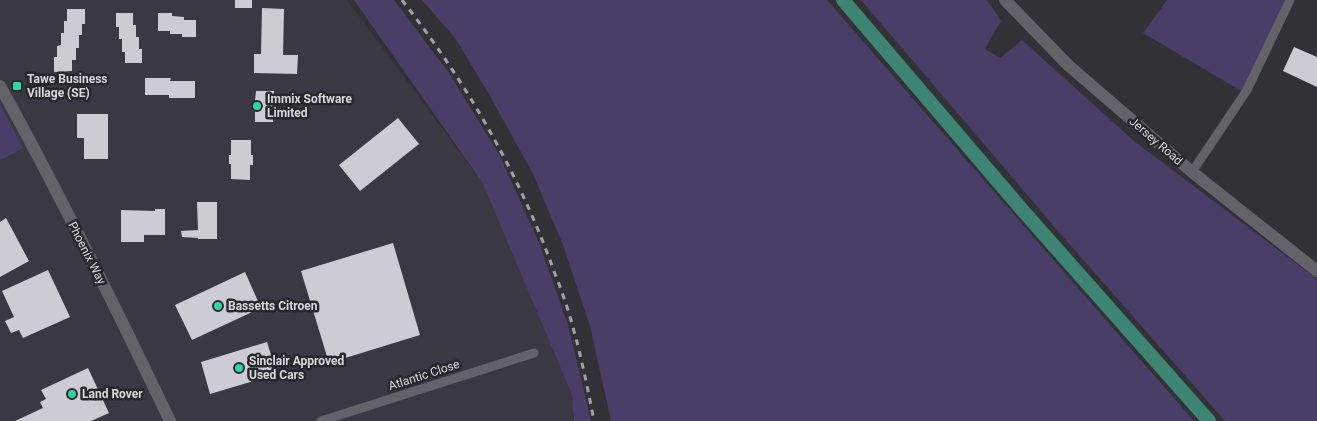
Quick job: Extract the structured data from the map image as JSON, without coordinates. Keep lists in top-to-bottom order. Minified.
{"streets":{"main road":["Jersey Road","Phoenix Way"],"street":["Atlantic Close"]},"places":{"transit":["Tawe Business Village (SE)"],"other":["Immix Software Limited","Bassetts Citroen","Sinclair Approved Used Cars","Land Rover"]}}
